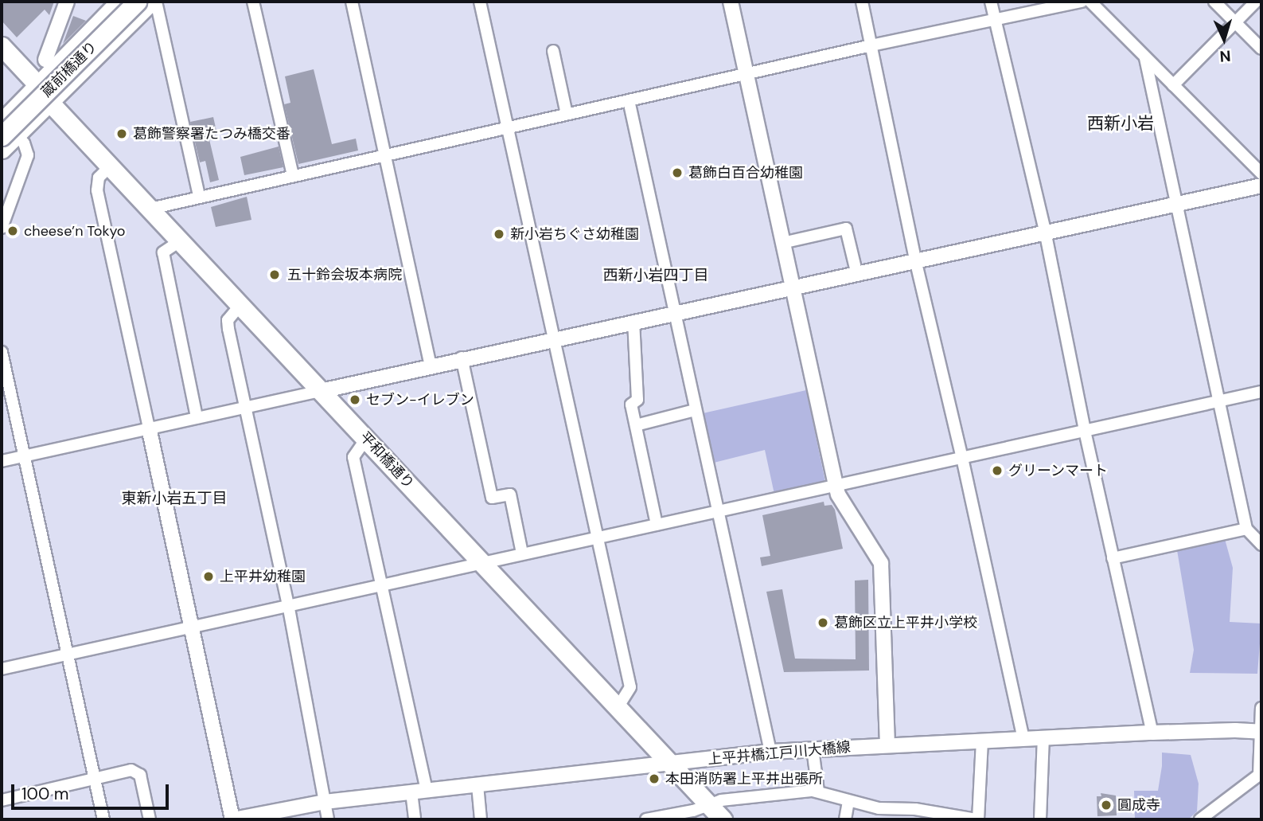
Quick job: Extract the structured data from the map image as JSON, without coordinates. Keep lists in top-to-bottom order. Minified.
{"streets":{"main road":["蔵前橋通り","平和橋通り"],"street":["上平井橋江戸川大橋線"]},"crossings":[["平和橋通り","上平井橋江戸川大橋線"]],"districts":["西新小岩","西新小岩四丁目","東新小岩五丁目"],"places":["葛飾警察署たつみ橋交番","葛飾白百合幼稚園","cheese’n Tokyo","新小岩ちぐさ幼稚園","五十鈴会坂本病院","セブン-イレブン","グリーンマート","上平井幼稚園","葛飾区立上平井小学校","本田消防署上平井出張所","圓成寺"],"scale_bar":"100 m","north":"bottom"}
